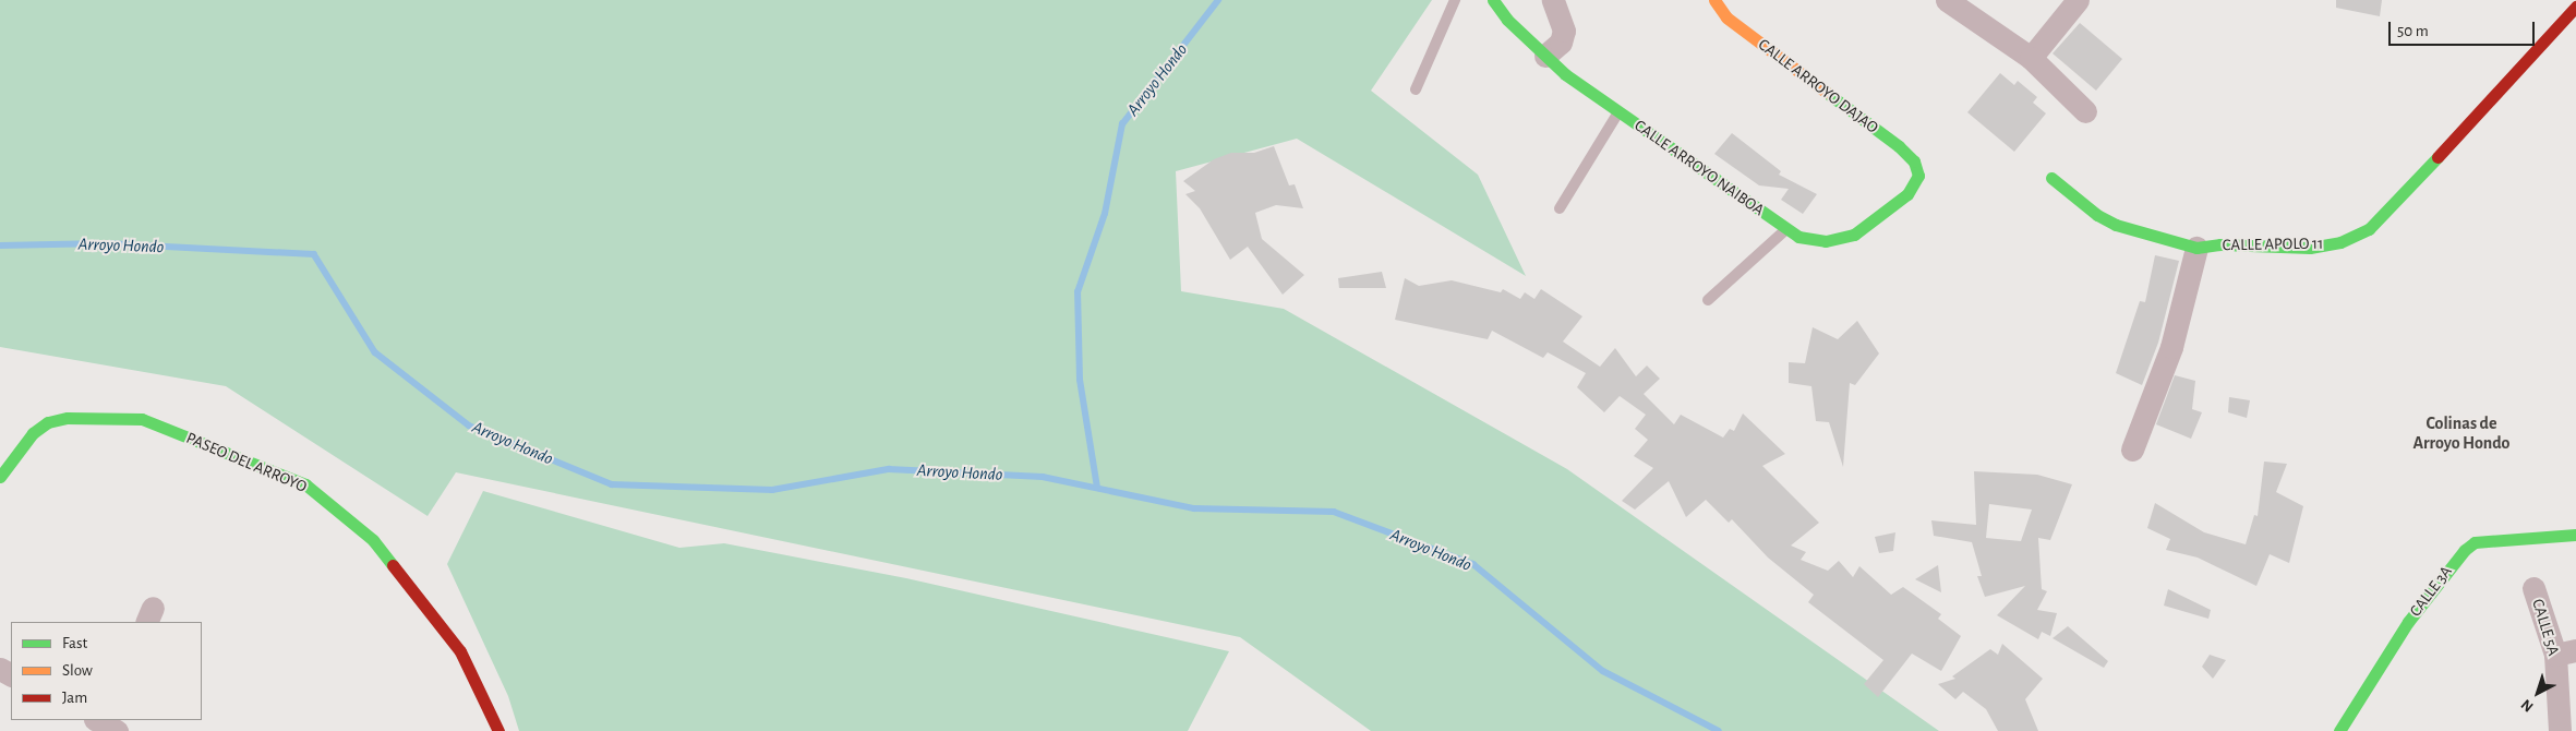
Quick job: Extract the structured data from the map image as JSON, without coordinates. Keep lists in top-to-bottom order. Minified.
{"streets":{"street":["CALLE ARROYO DAJAO","CALLE ARROYO NAIBOA","CALLE APOLO 11","PASEO DEL ARROYO","CALLE 3A","CALLE 5A"]},"crossings":[["CALLE ARROYO DAJAO","CALLE ARROYO NAIBOA"]],"districts":["Colinas de Arroyo Hondo"],"water":["Arroyo Hondo"],"legend":["Fast","Slow","Jam"],"scale_bar":"50 m","north":"bottom left"}
